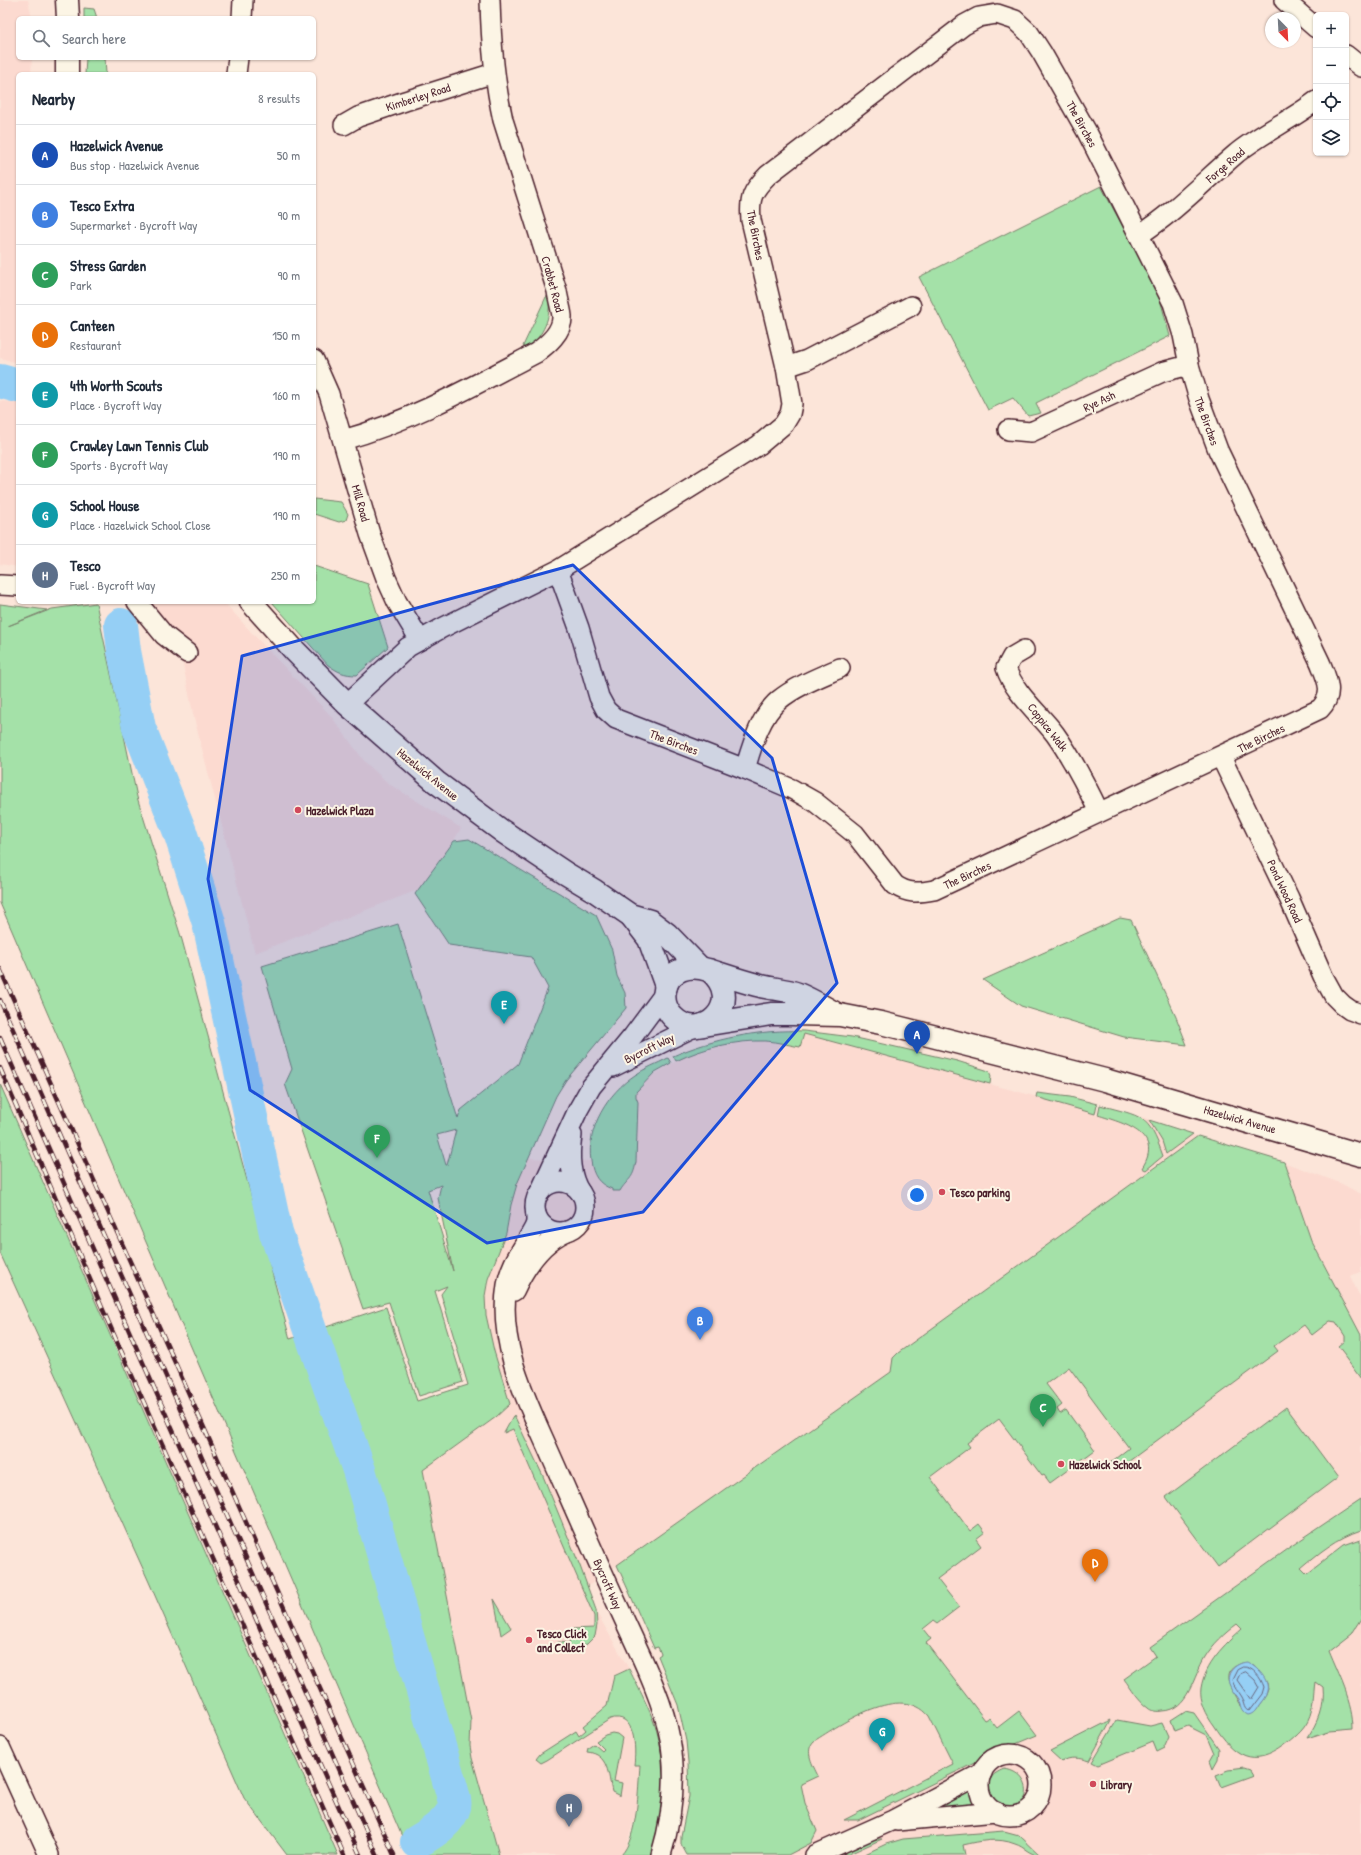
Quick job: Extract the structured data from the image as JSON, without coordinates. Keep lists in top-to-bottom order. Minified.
{"streets":{"street":["Kimberley Road","The Birches","Forge Road","Crabbet Road","Rye Ash","Mill Road","Coppice Walk","Hazelwick Avenue","Pond Wood Road","Bycroft Way"]},"crossings":[["Kimberley Road","Crabbet Road"],["The Birches","Forge Road"],["The Birches","Rye Ash"],["The Birches","Mill Road"],["The Birches","Coppice Walk"],["The Birches","Hazelwick Avenue"],["The Birches","Pond Wood Road"],["Crabbet Road","Mill Road"],["Hazelwick Avenue","Bycroft Way"]],"places":["Hazelwick Plaza","Tesco parking","Hazelwick School","Tesco Click and Collect","Library"],"north":"bottom right","page":{"map_buttons":["+","−"],"search":"Search here","heading":["Nearby","8 results"],"list":[{"mark":"A","name":"Hazelwick Avenue","note":"Bus stop · Hazelwick Avenue","value":"50 m"},{"mark":"B","name":"Tesco Extra","note":"Supermarket · Bycroft Way","value":"90 m"},{"mark":"C","name":"Stress Garden","note":"Park","value":"90 m"},{"mark":"D","name":"Canteen","note":"Restaurant","value":"150 m"},{"mark":"E","name":"4th Worth Scouts","note":"Place · Bycroft Way","value":"160 m"},{"mark":"F","name":"Crawley Lawn Tennis Club","note":"Sports · Bycroft Way","value":"190 m"},{"mark":"G","name":"School House","note":"Place · Hazelwick School Close","value":"190 m"},{"mark":"H","name":"Tesco","note":"Fuel · Bycroft Way","value":"250 m"}],"pins":["E","A","F","B","C","D","G","H"]}}
